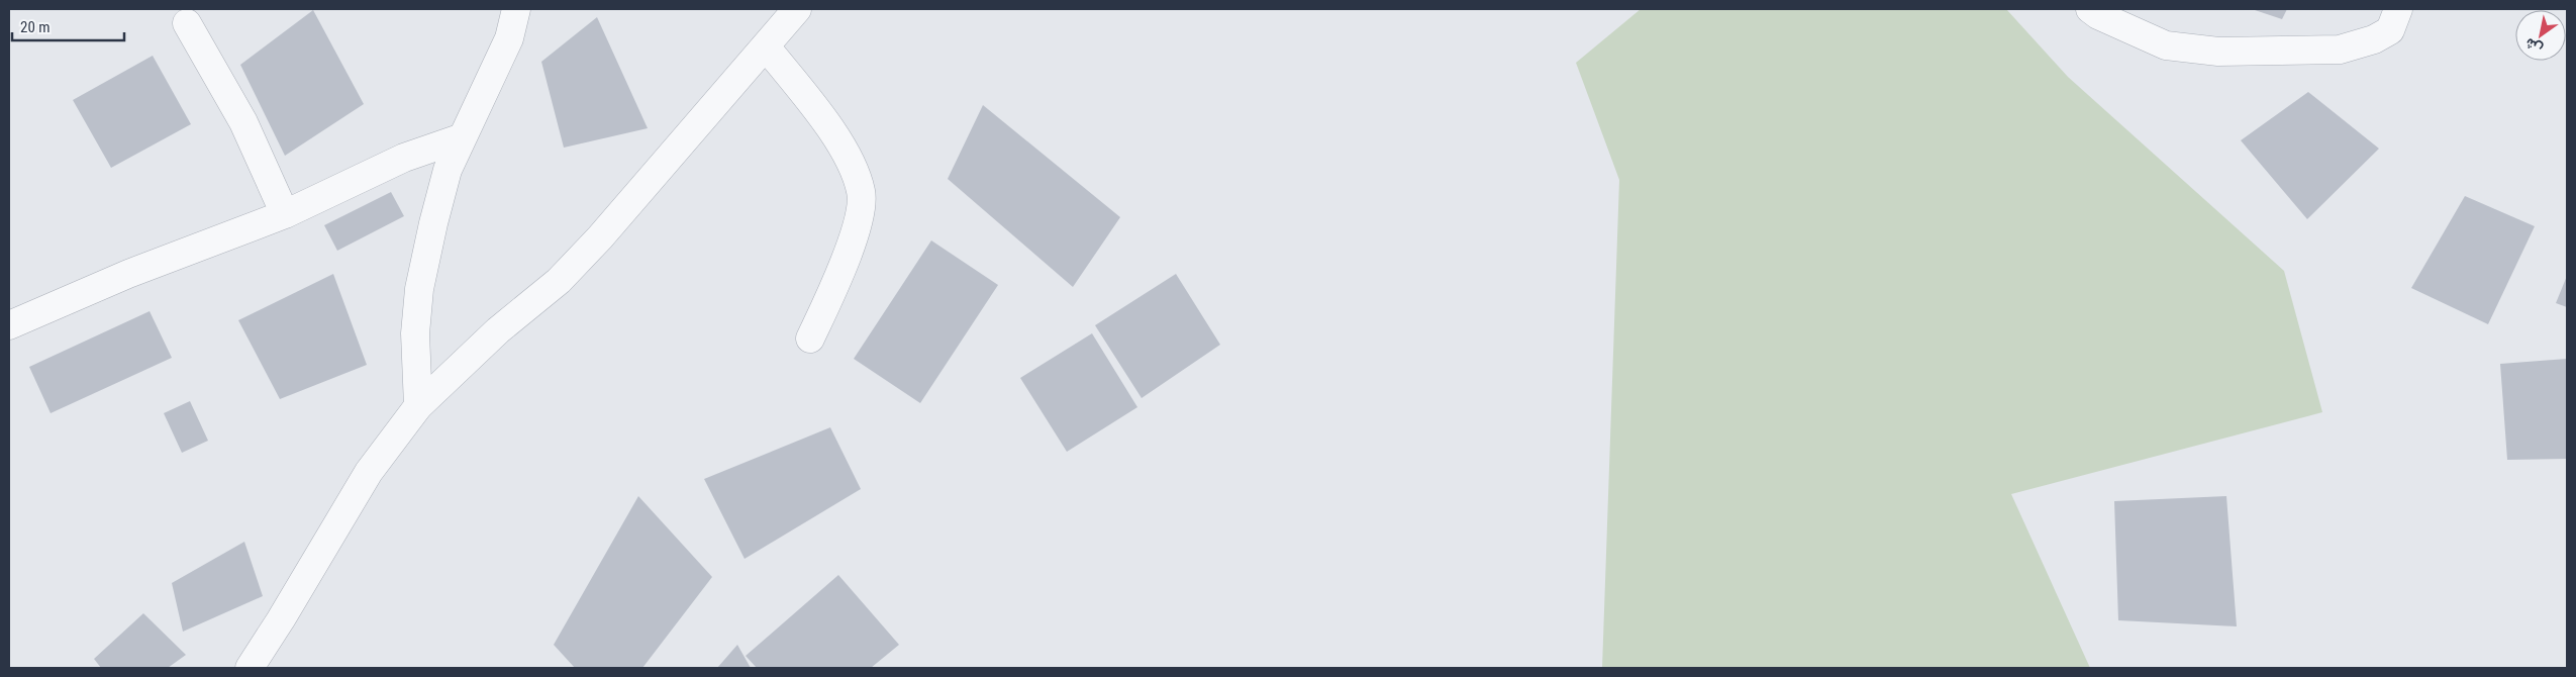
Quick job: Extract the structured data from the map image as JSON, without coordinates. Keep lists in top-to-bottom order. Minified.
{"scale_bar":"20 m","north":"bottom left"}
